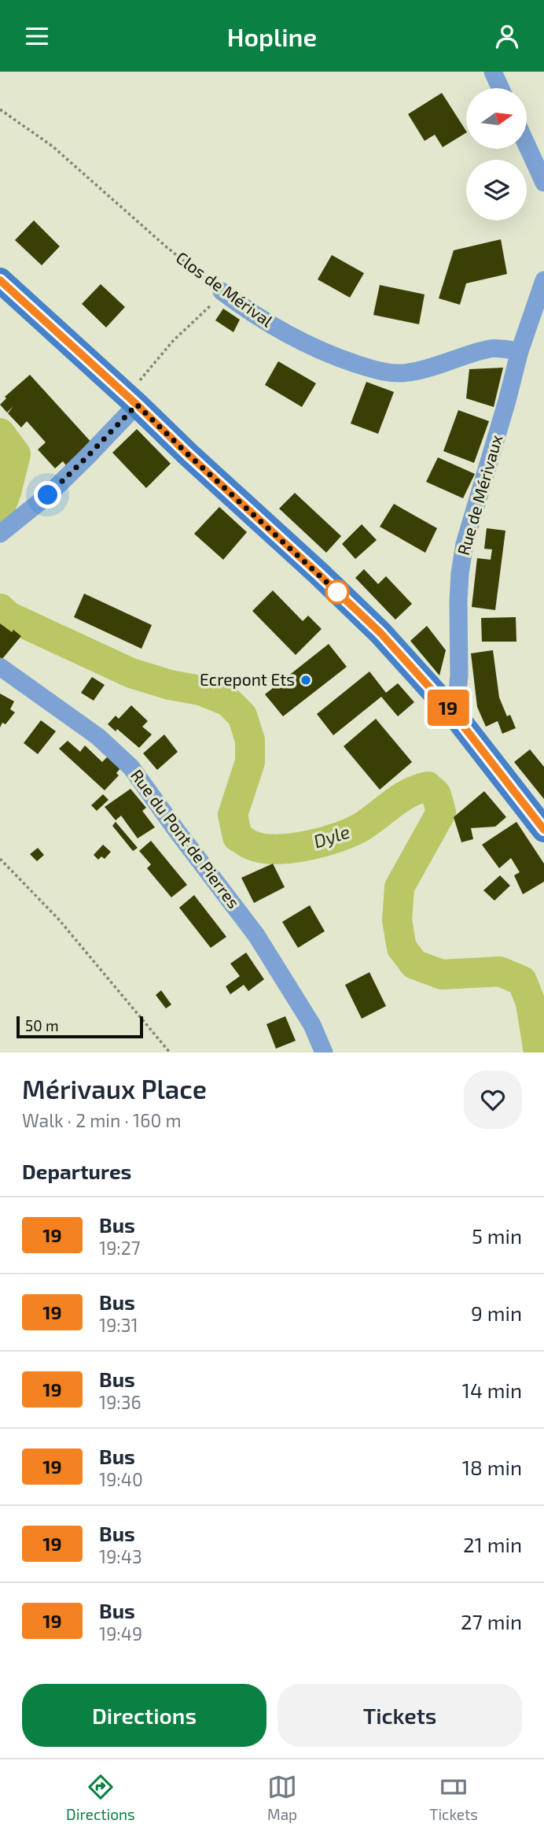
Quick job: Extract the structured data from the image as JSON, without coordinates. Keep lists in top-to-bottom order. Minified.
{"streets":{"street":["Clos de Mérival","Rue de Mérivaux","Rue du Pont de Pierres"]},"crossings":[["Clos de Mérival","Rue de Mérivaux"]],"water":["Dyle"],"places":["Ecrepont Ets"],"lines":["bus line 19"],"scale_bar":"50 m","north":"right","page":{"header":"Hopline","on_map":"19","scale":"50 m","heading":[["Mérivaux Place","Walk · 2 min · 160 m"],"Departures"],"list":[{"mark":"19","name":"Bus","note":"19:27","value":"5 min"},{"mark":"19","name":"Bus","note":"19:31","value":"9 min"},{"mark":"19","name":"Bus","note":"19:36","value":"14 min"},{"mark":"19","name":"Bus","note":"19:40","value":"18 min"},{"mark":"19","name":"Bus","note":"19:43","value":"21 min"},{"mark":"19","name":"Bus","note":"19:49","value":"27 min"}],"buttons":["Directions","Tickets"],"tabs":["Directions","Map","Tickets"]}}
